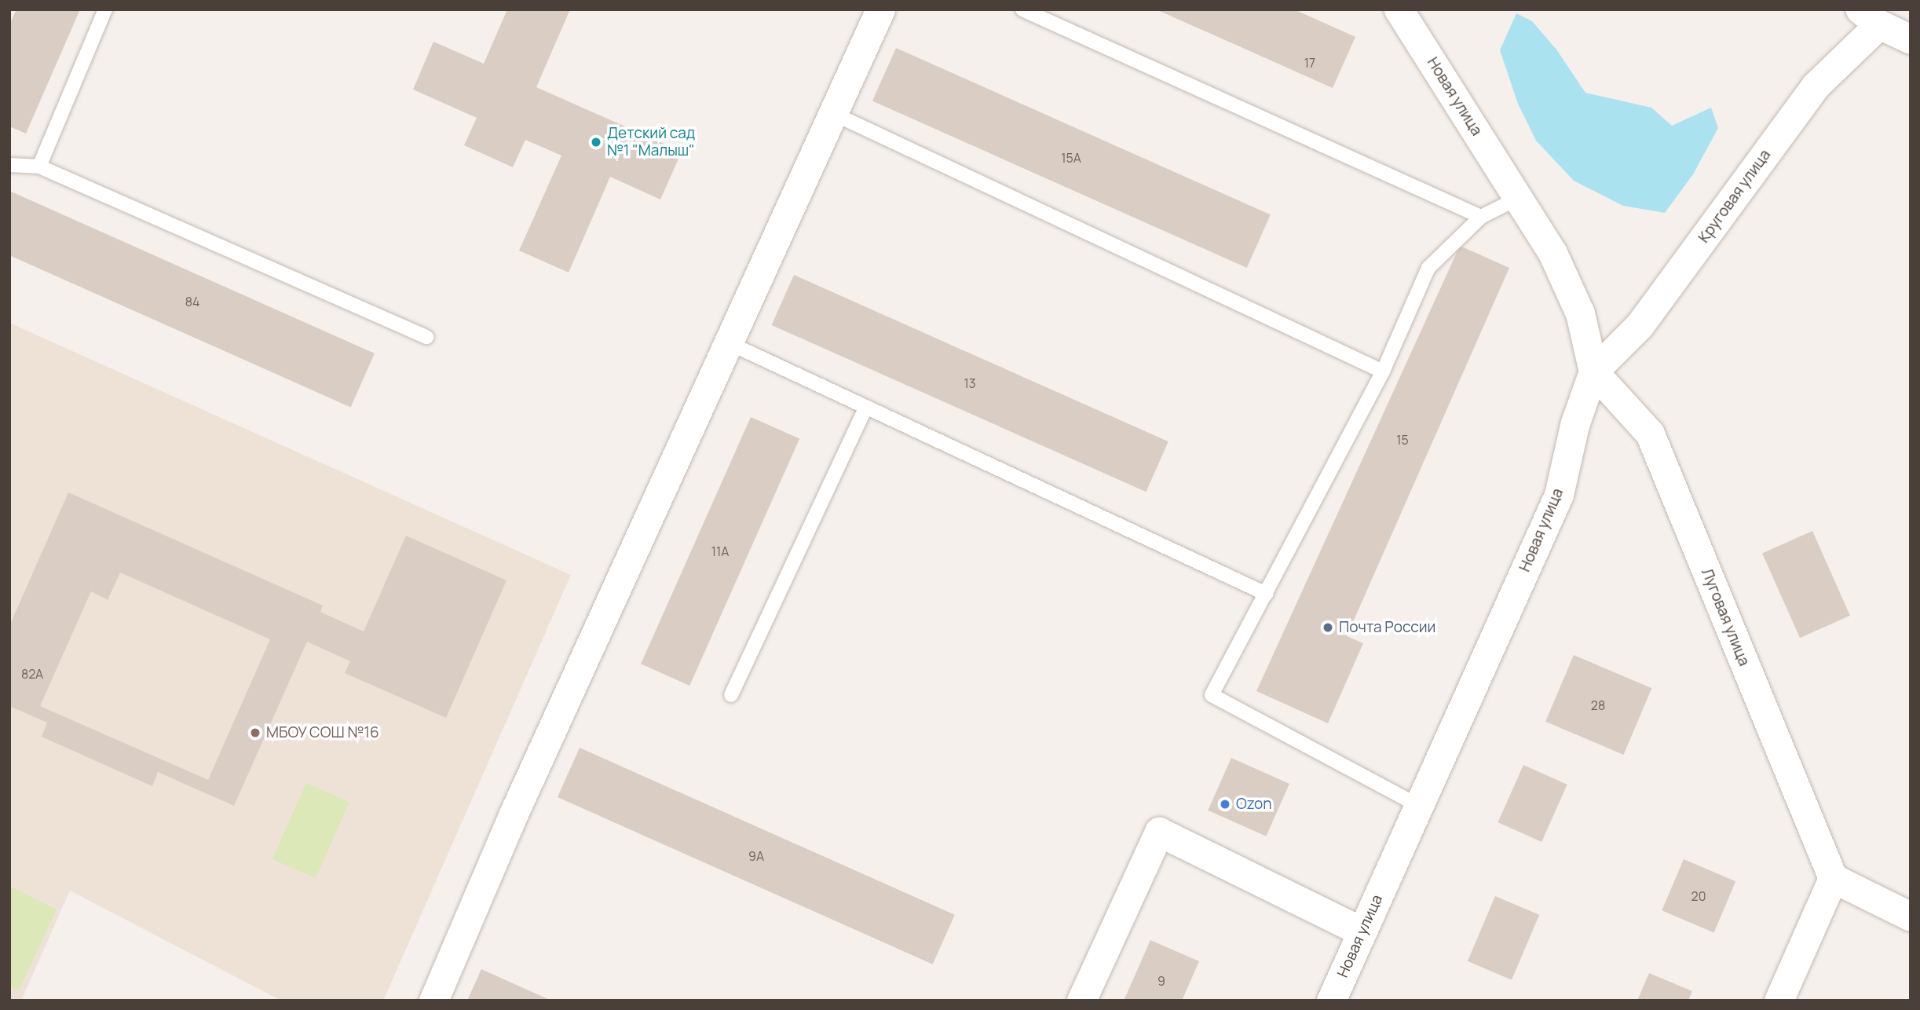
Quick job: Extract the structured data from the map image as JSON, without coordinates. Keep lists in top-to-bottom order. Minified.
{"streets":{"street":["Новая улица","Круговая улица","Луговая улица"]},"crossings":[["Новая улица","Круговая улица"],["Новая улица","Луговая улица"],["Круговая улица","Луговая улица"]],"places":["Детский сад №1 \"Малыш\"","Почта России","МБОУ СОШ №16","Ozon"],"house_numbers":["17","15А","84","13","15","11А","82А","28","9А","20","9"]}
